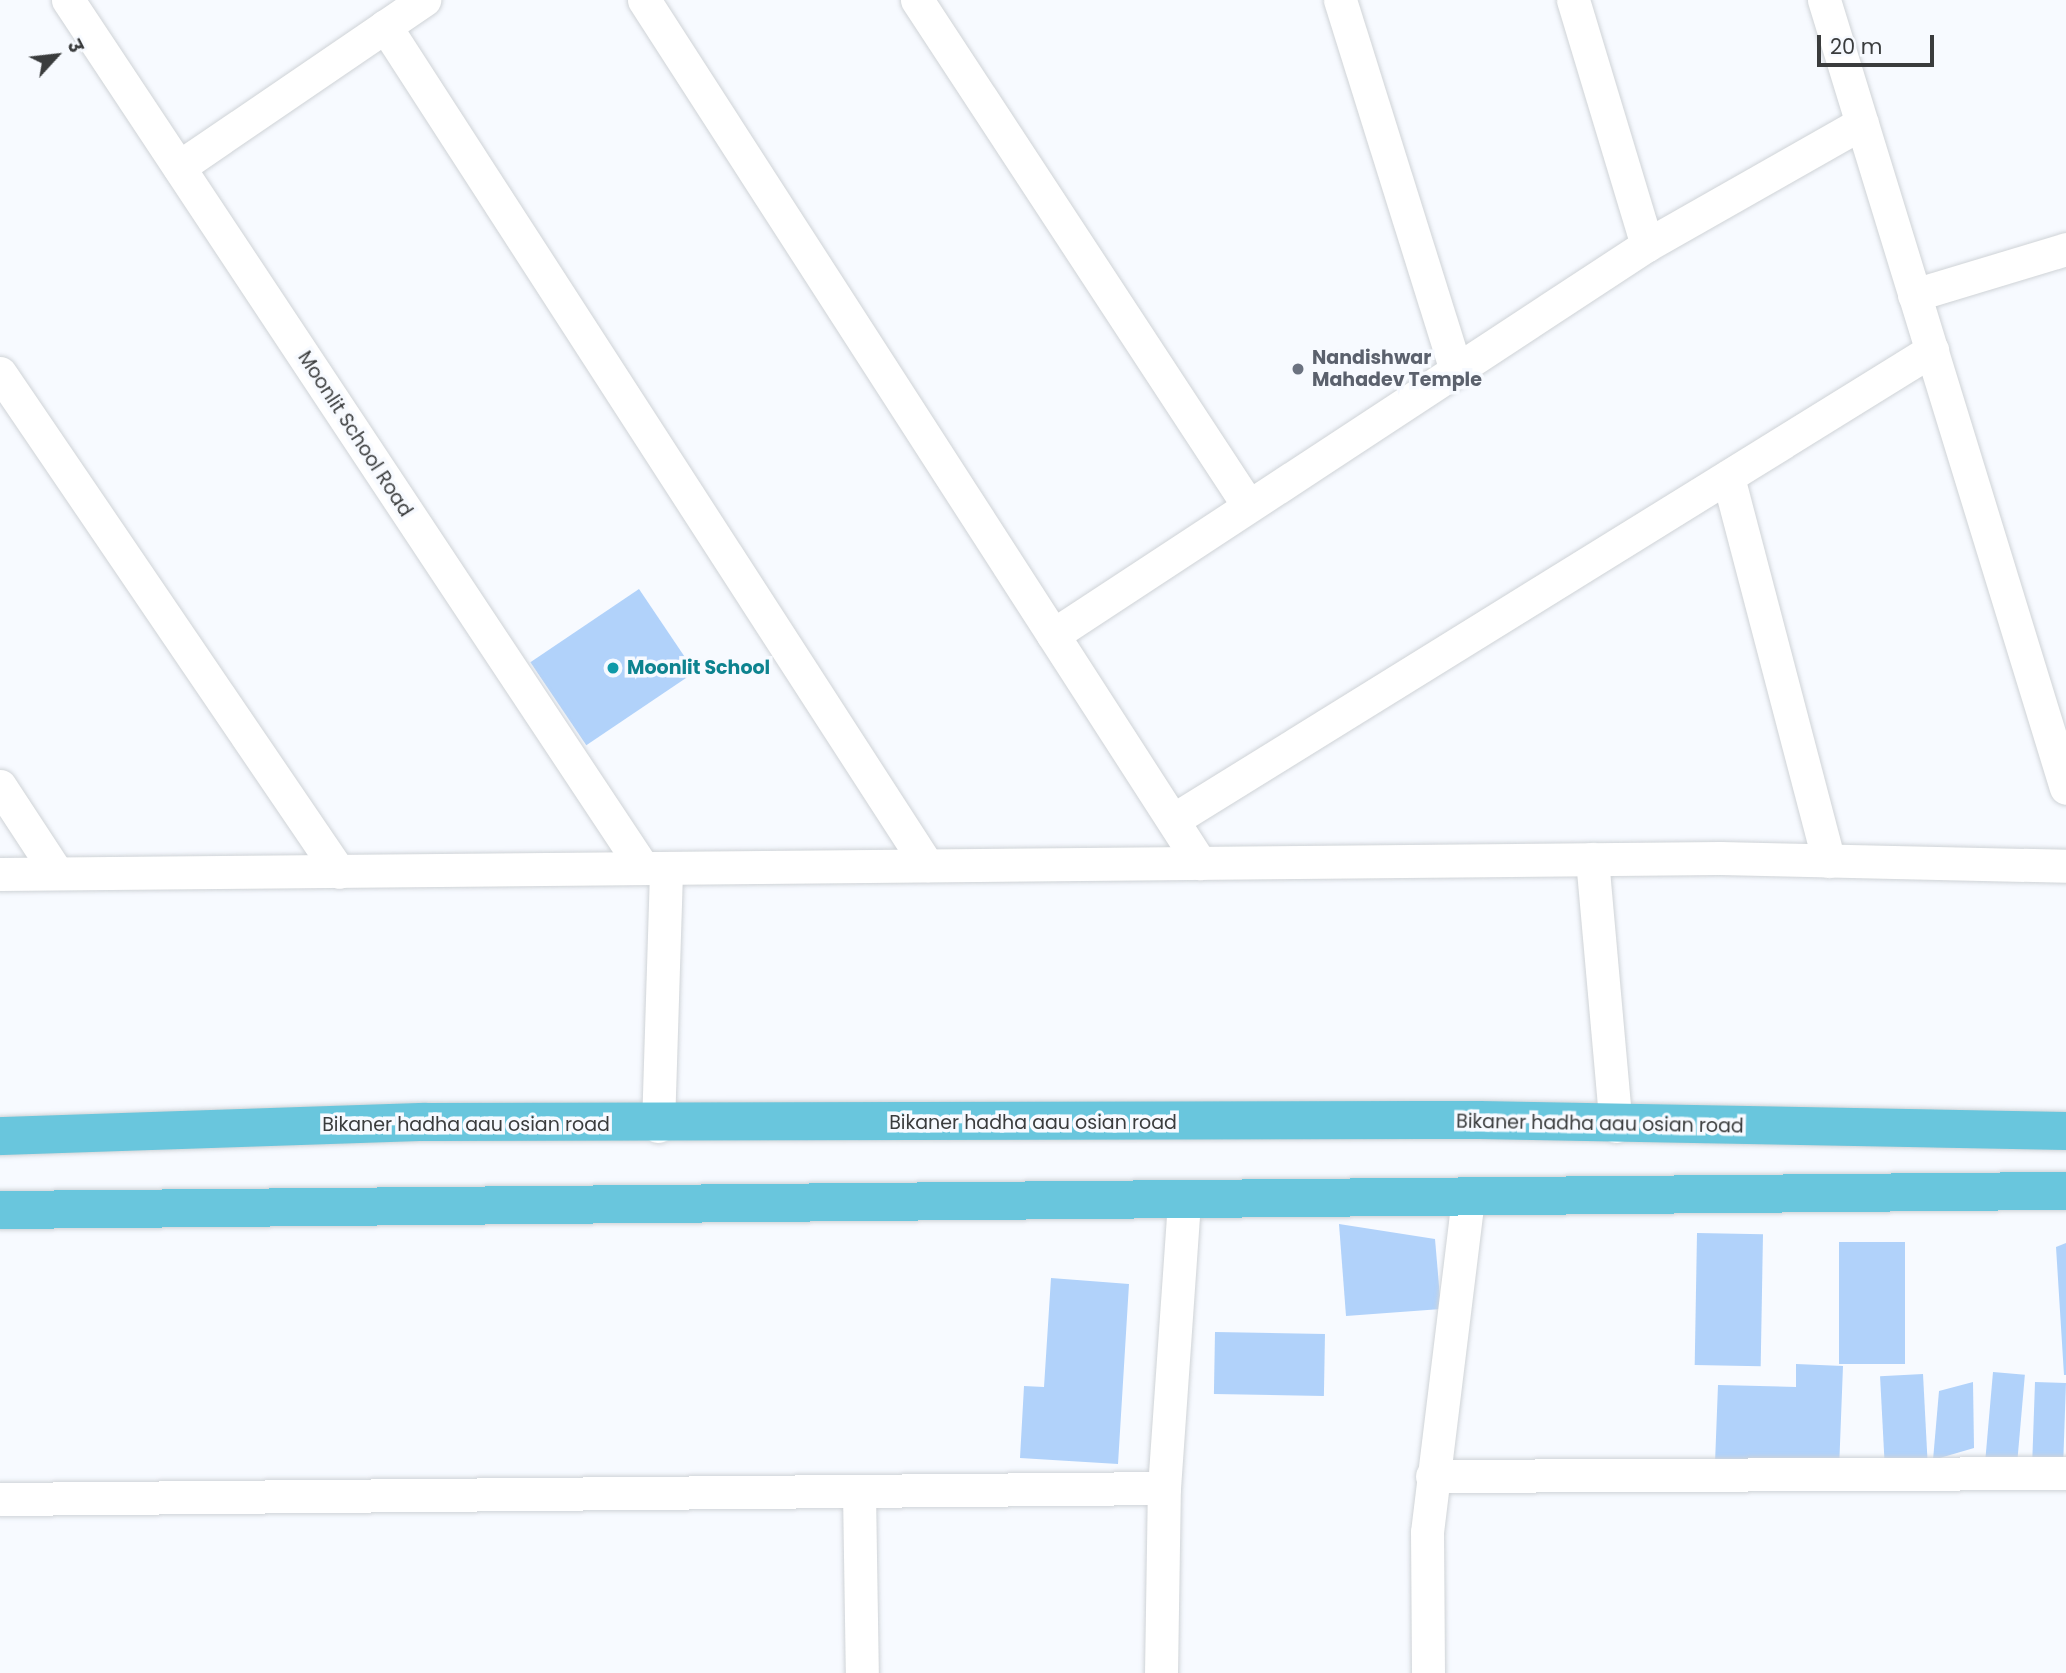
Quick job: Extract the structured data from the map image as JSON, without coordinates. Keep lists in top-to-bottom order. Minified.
{"streets":{"main road":["Bikaner hadha aau osian road"],"street":["Moonlit School Road"]},"places":["Nandishwar Mahadev Temple","Moonlit School"],"scale_bar":"20 m","north":"top right"}
